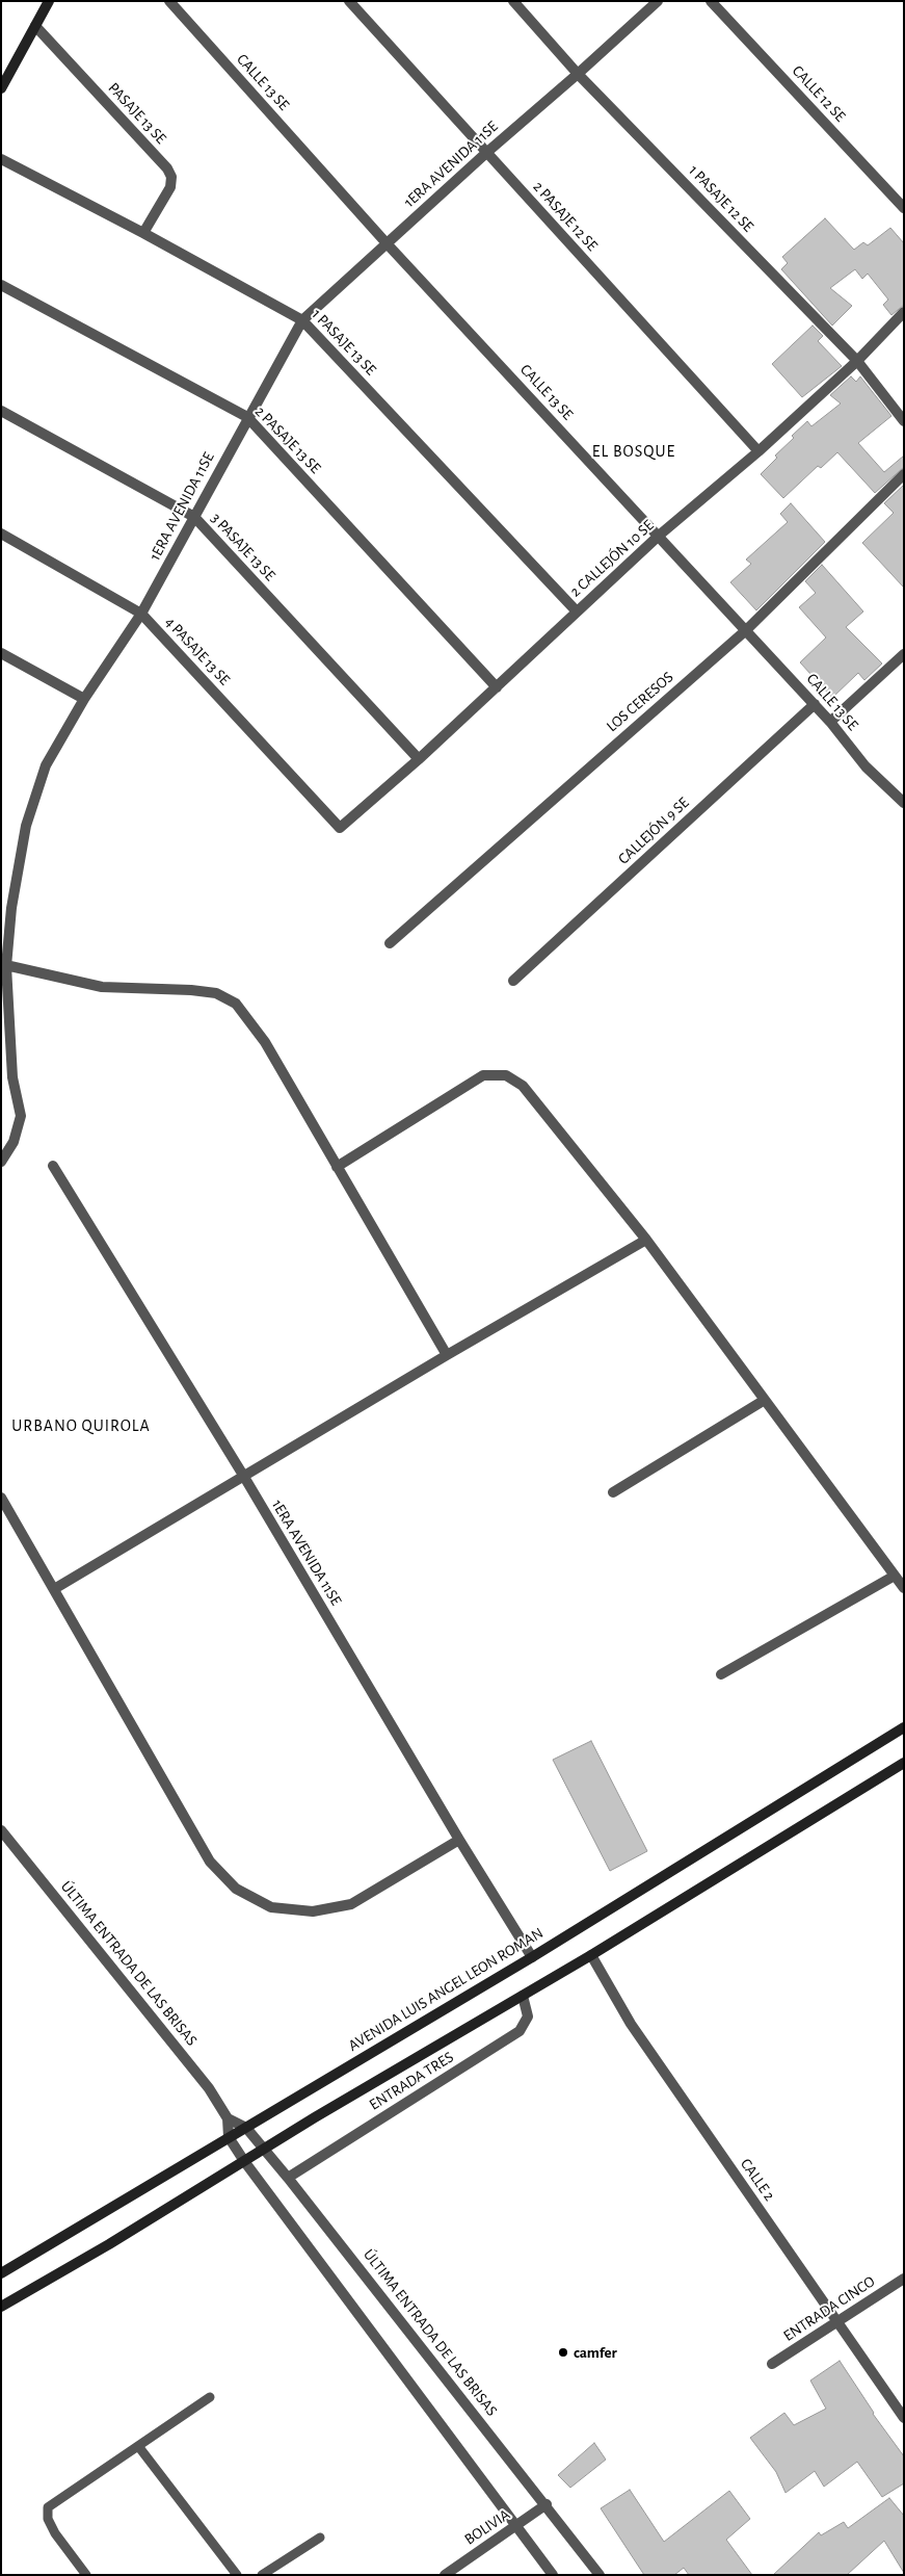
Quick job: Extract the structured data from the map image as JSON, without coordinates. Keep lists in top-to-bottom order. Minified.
{"streets":{"main road":["AVENIDA LUIS ANGEL LEON ROMAN"],"street":["CALLE 13 SE","CALLE 12 SE","PASAJE 13 SE","1ERA AVENIDA 11SE","1 PASAJE 12 SE","2 PASAJE 12 SE","1 PASAJE 13 SE","2 PASAJE 13 SE","3 PASAJE 13 SE","2 CALLEJÓN 10 SE","4 PASAJE 13 SE","LOS CERESOS","CALLEJÓN 9 SE","ÚLTIMA ENTRADA DE LAS BRISAS","ENTRADA TRES","CALLE 2","ENTRADA CINCO","BOLIVIA"]},"crossings":[["CALLE 13 SE","1ERA AVENIDA 11SE"],["CALLE 13 SE","2 CALLEJÓN 10 SE"],["CALLE 13 SE","LOS CERESOS"],["CALLE 13 SE","CALLEJÓN 9 SE"],["PASAJE 13 SE","1 PASAJE 13 SE"],["1ERA AVENIDA 11SE","1 PASAJE 12 SE"],["1ERA AVENIDA 11SE","2 PASAJE 12 SE"],["1ERA AVENIDA 11SE","1 PASAJE 13 SE"],["1ERA AVENIDA 11SE","2 PASAJE 13 SE"],["1ERA AVENIDA 11SE","3 PASAJE 13 SE"],["1ERA AVENIDA 11SE","4 PASAJE 13 SE"],["1ERA AVENIDA 11SE","AVENIDA LUIS ANGEL LEON ROMAN"],["1 PASAJE 12 SE","2 CALLEJÓN 10 SE"],["2 PASAJE 12 SE","2 CALLEJÓN 10 SE"],["1 PASAJE 13 SE","2 CALLEJÓN 10 SE"],["2 PASAJE 13 SE","2 CALLEJÓN 10 SE"],["3 PASAJE 13 SE","2 CALLEJÓN 10 SE"],["2 CALLEJÓN 10 SE","4 PASAJE 13 SE"],["ÚLTIMA ENTRADA DE LAS BRISAS","AVENIDA LUIS ANGEL LEON ROMAN"],["ÚLTIMA ENTRADA DE LAS BRISAS","ENTRADA TRES"],["ÚLTIMA ENTRADA DE LAS BRISAS","BOLIVIA"],["CALLE 2","ENTRADA CINCO"]],"districts":["EL BOSQUE","URBANO QUIROLA"],"places":["camfer"]}
